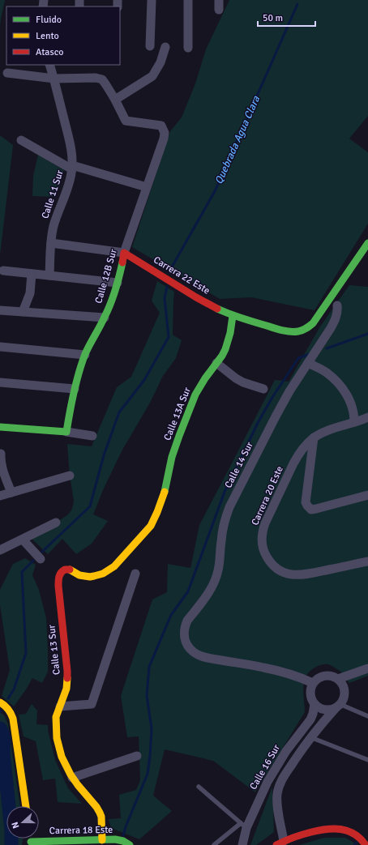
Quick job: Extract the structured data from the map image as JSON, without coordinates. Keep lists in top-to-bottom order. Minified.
{"streets":{"street":["Calle 11 Sur","Carrera 22 Este","Calle 12B Sur","Calle 13A Sur","Calle 14 Sur","Carrera 20 Este","Calle 13 Sur","Calle 16 Sur","Carrera 18 Este"]},"crossings":[["Calle 11 Sur","Carrera 22 Este"],["Carrera 22 Este","Calle 12B Sur"],["Carrera 22 Este","Calle 13A Sur"],["Calle 13A Sur","Calle 13 Sur"],["Calle 14 Sur","Calle 16 Sur"],["Calle 13 Sur","Carrera 18 Este"]],"water":["Quebrada Agua Clara"],"legend":["Fluido","Lento","Atasco"],"scale_bar":"50 m","north":"left"}
